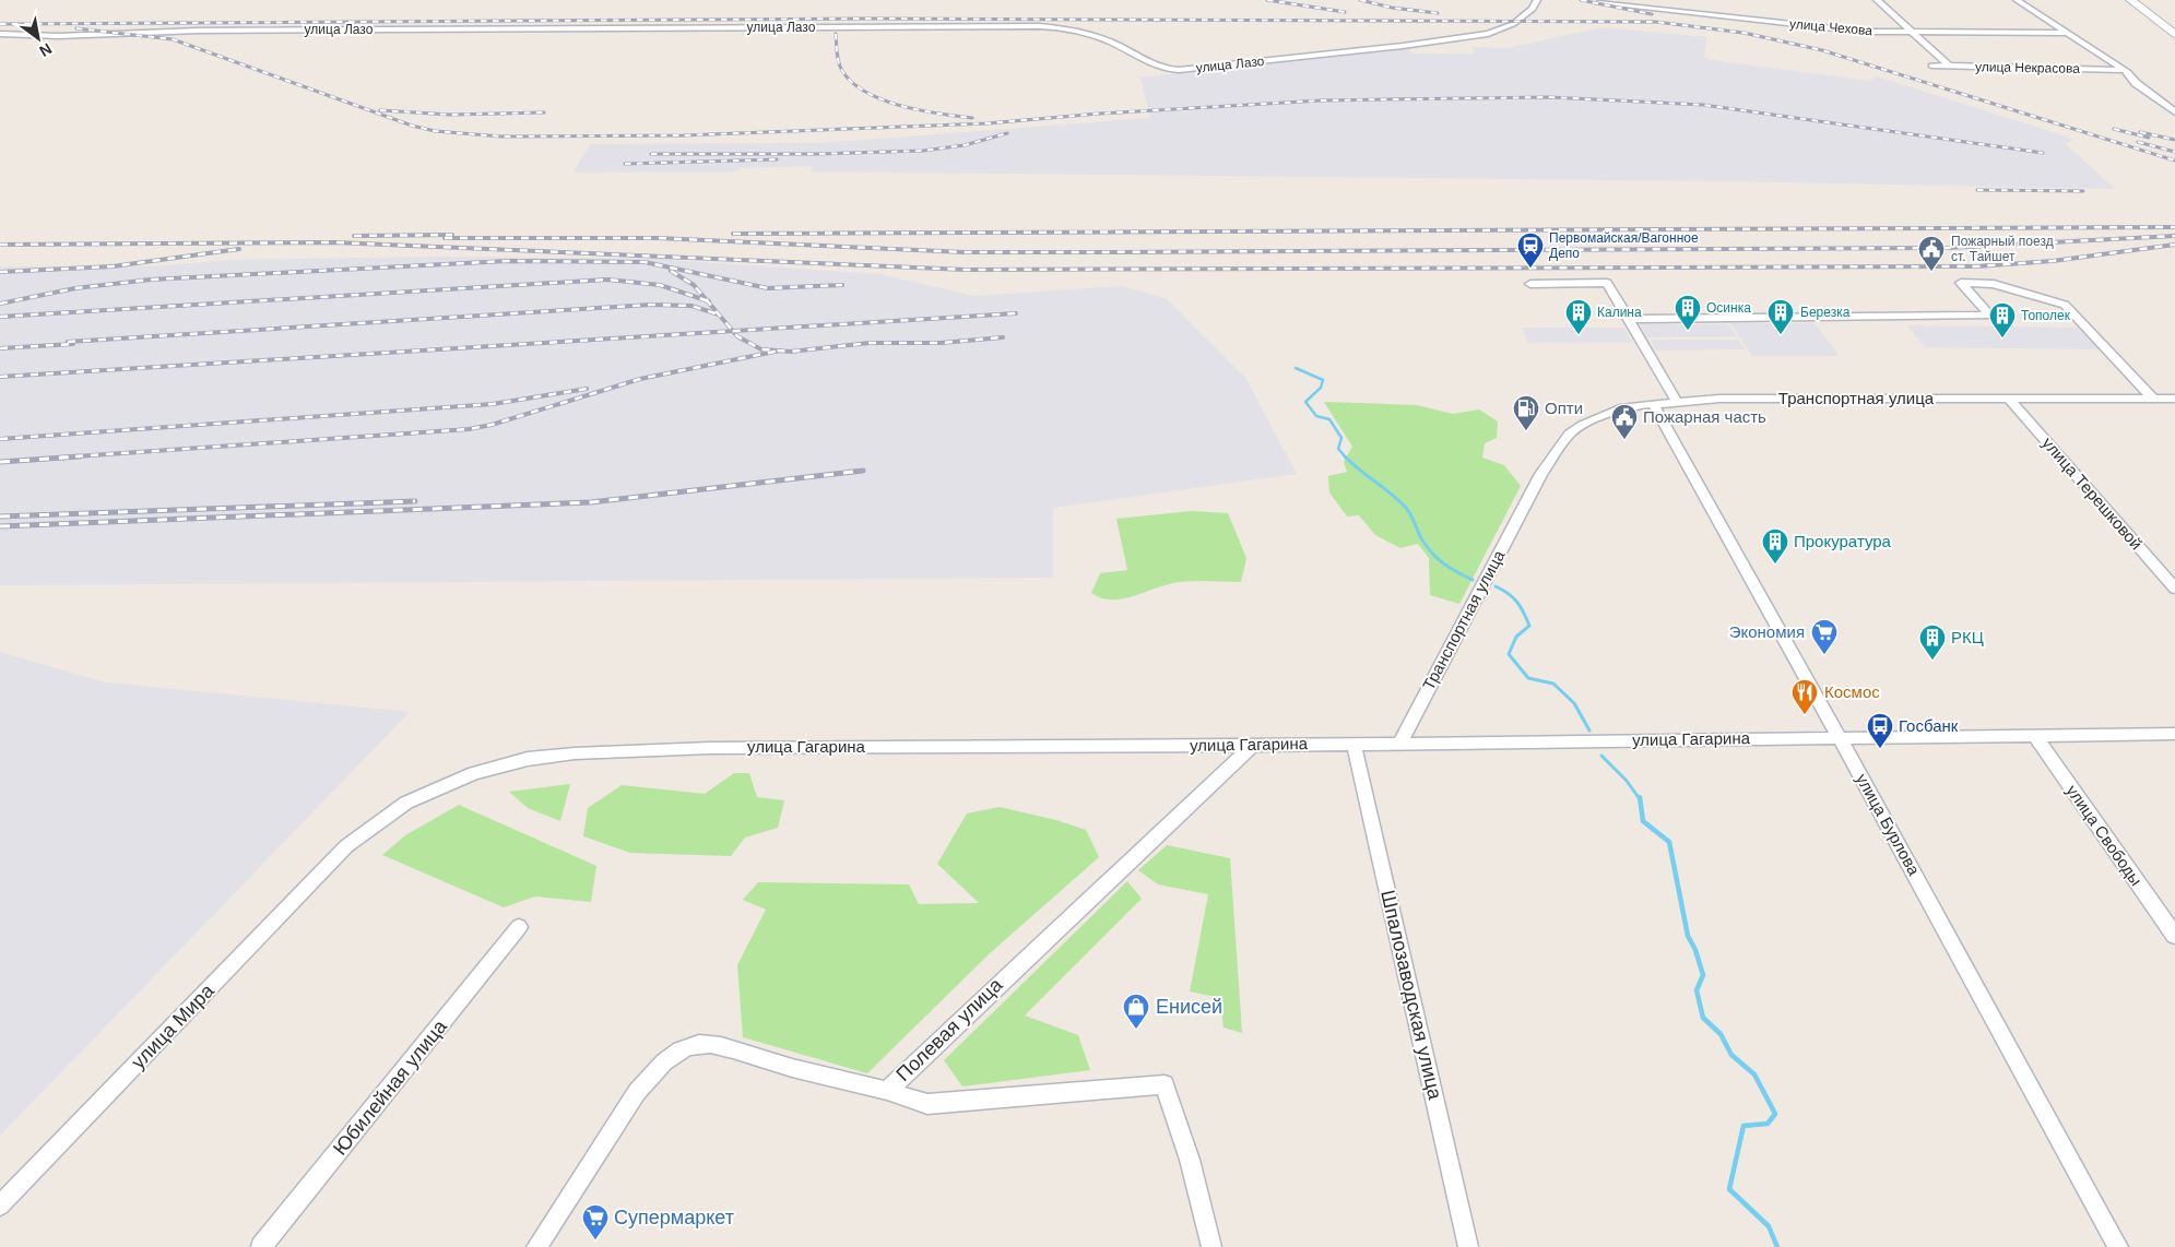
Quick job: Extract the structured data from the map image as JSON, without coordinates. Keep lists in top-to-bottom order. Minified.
{"streets":{"street":["улица Лазо","улица Чехова","улица Некрасова","Транспортная улица","улица Терешковой","улица Гагарина","улица Бурлова","улица Свободы","Шпалозаводская улица","улица Мира","Полевая улица","Юбилейная улица"]},"crossings":[["Транспортная улица","улица Терешковой"],["Транспортная улица","улица Гагарина"],["Транспортная улица","улица Бурлова"],["улица Гагарина","улица Бурлова"],["улица Гагарина","улица Свободы"],["улица Гагарина","Шпалозаводская улица"],["улица Гагарина","улица Мира"],["улица Гагарина","Полевая улица"]],"places":{"station":["Первомайская/Вагонное Депо"],"public building":["Пожарный поезд ст. Тайшет","Пожарная часть"],"building":["Осинка","Калина","Березка","Тополек","Прокуратура","РКЦ"],"fuel station":["Опти"],"supermarket":["Экономия","Супермаркет"],"restaurant":["Космос"],"bus stop":["Госбанк"],"shop":["Енисей"]},"north":"bottom right"}
